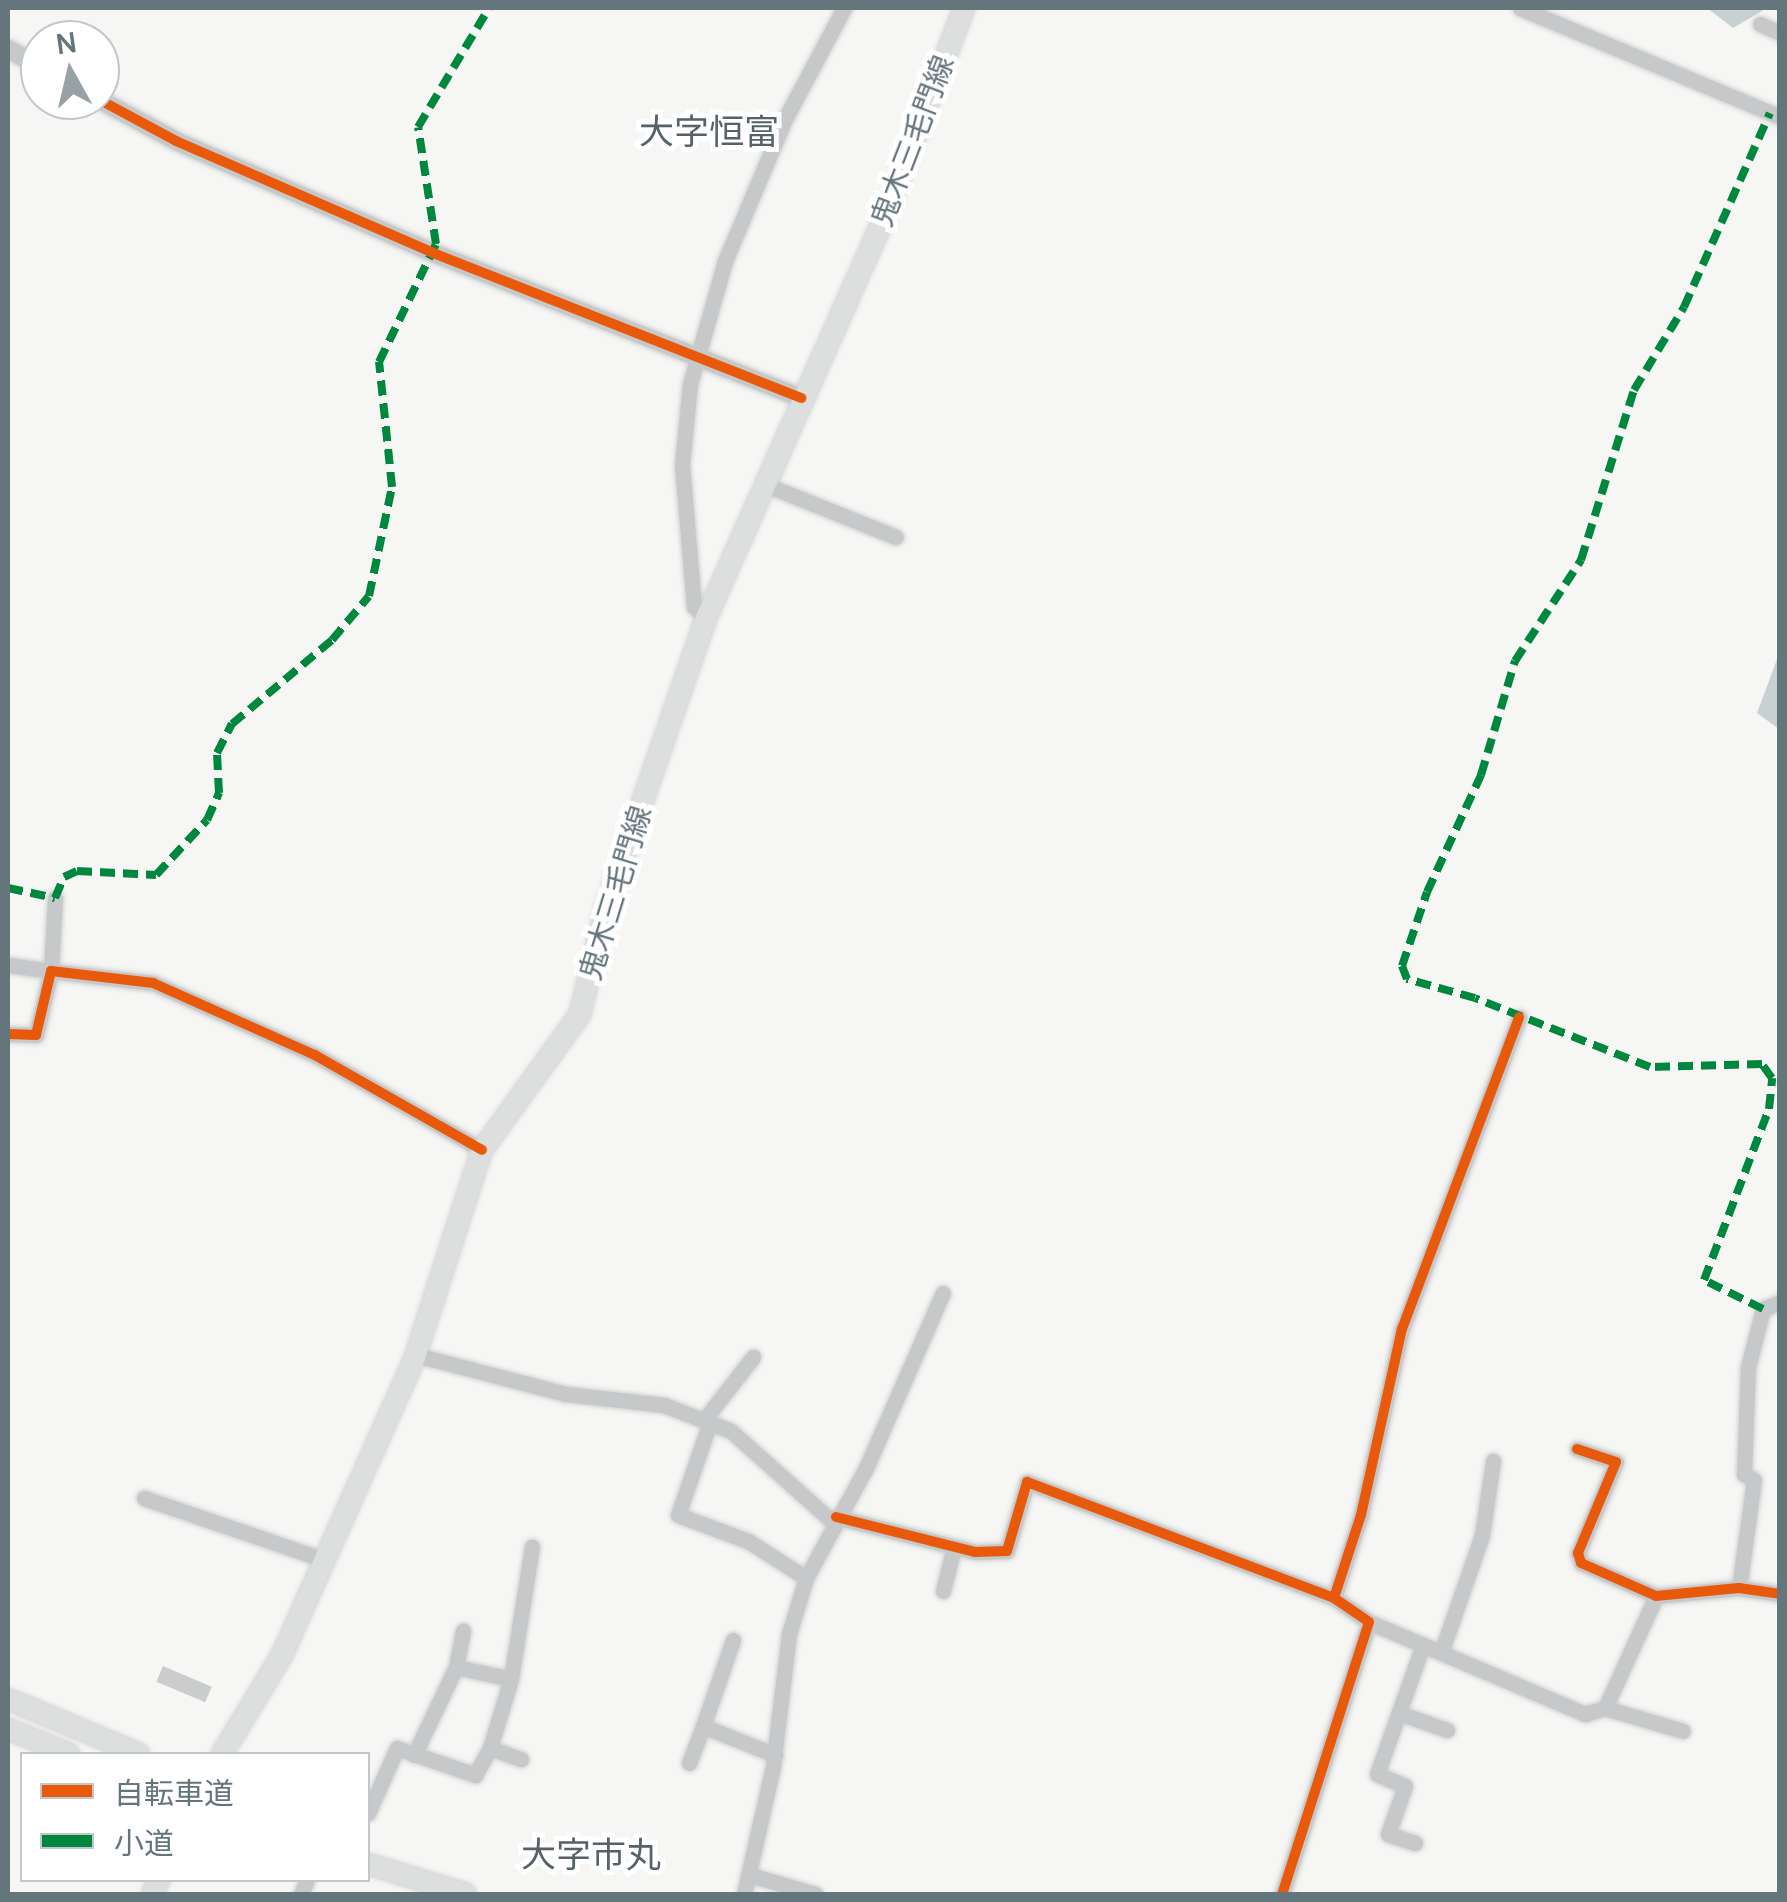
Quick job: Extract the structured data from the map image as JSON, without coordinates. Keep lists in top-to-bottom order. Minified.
{"streets":{"main road":["鬼木三毛門線"]},"districts":["大字恒富","大字市丸"],"legend":["自転車道","小道"],"north":"top"}
